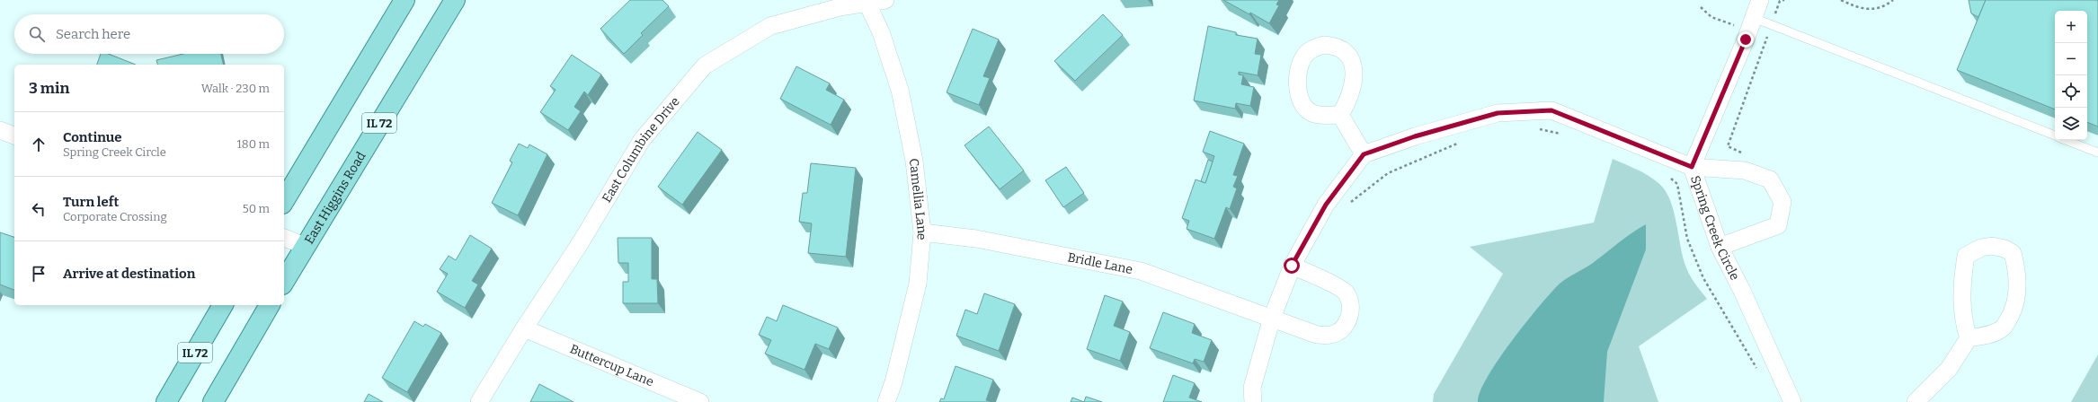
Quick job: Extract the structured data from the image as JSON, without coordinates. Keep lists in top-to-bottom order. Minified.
{"streets":{"main road":["IL 72","East Higgins Road"],"street":["East Columbine Drive","Camellia Lane","Spring Creek Circle","Bridle Lane","Buttercup Lane"]},"crossings":[["East Columbine Drive","Camellia Lane"],["East Columbine Drive","Buttercup Lane"],["Camellia Lane","Bridle Lane"]],"page":{"map_buttons":["+","−"],"search":"Search here","heading":["3 min","Walk · 230 m"],"list":[["Continue","Spring Creek Circle","180 m"],["Turn left","Corporate Crossing","50 m"],"Arrive at destination"]}}
